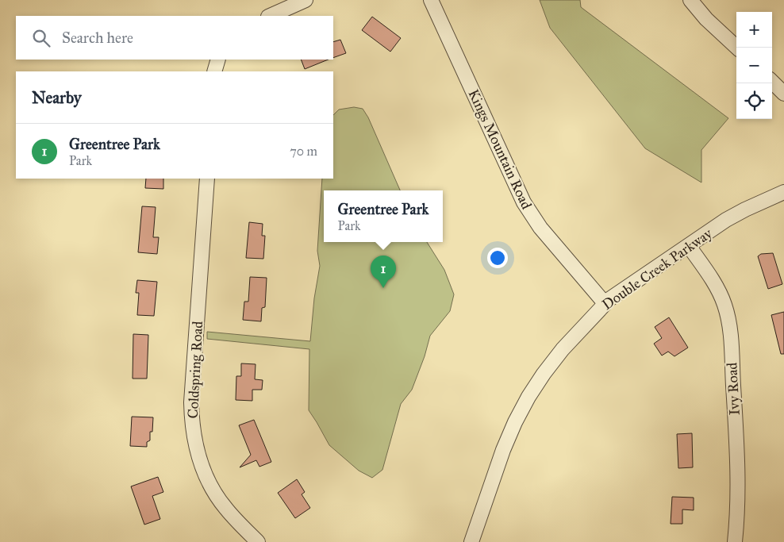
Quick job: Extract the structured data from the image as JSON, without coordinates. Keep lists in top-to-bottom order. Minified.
{"streets":{"street":["Kings Mountain Road","Double Creek Parkway","Coldspring Road","Ivy Road"]},"crossings":[["Kings Mountain Road","Double Creek Parkway"],["Double Creek Parkway","Ivy Road"]],"page":{"map_buttons":["+","−"],"search":"Search here","heading":"Nearby","list":[{"mark":"1","name":"Greentree Park","note":"Park","value":"70 m"}],"popup":["Greentree Park","Park"],"pins":"1"}}
